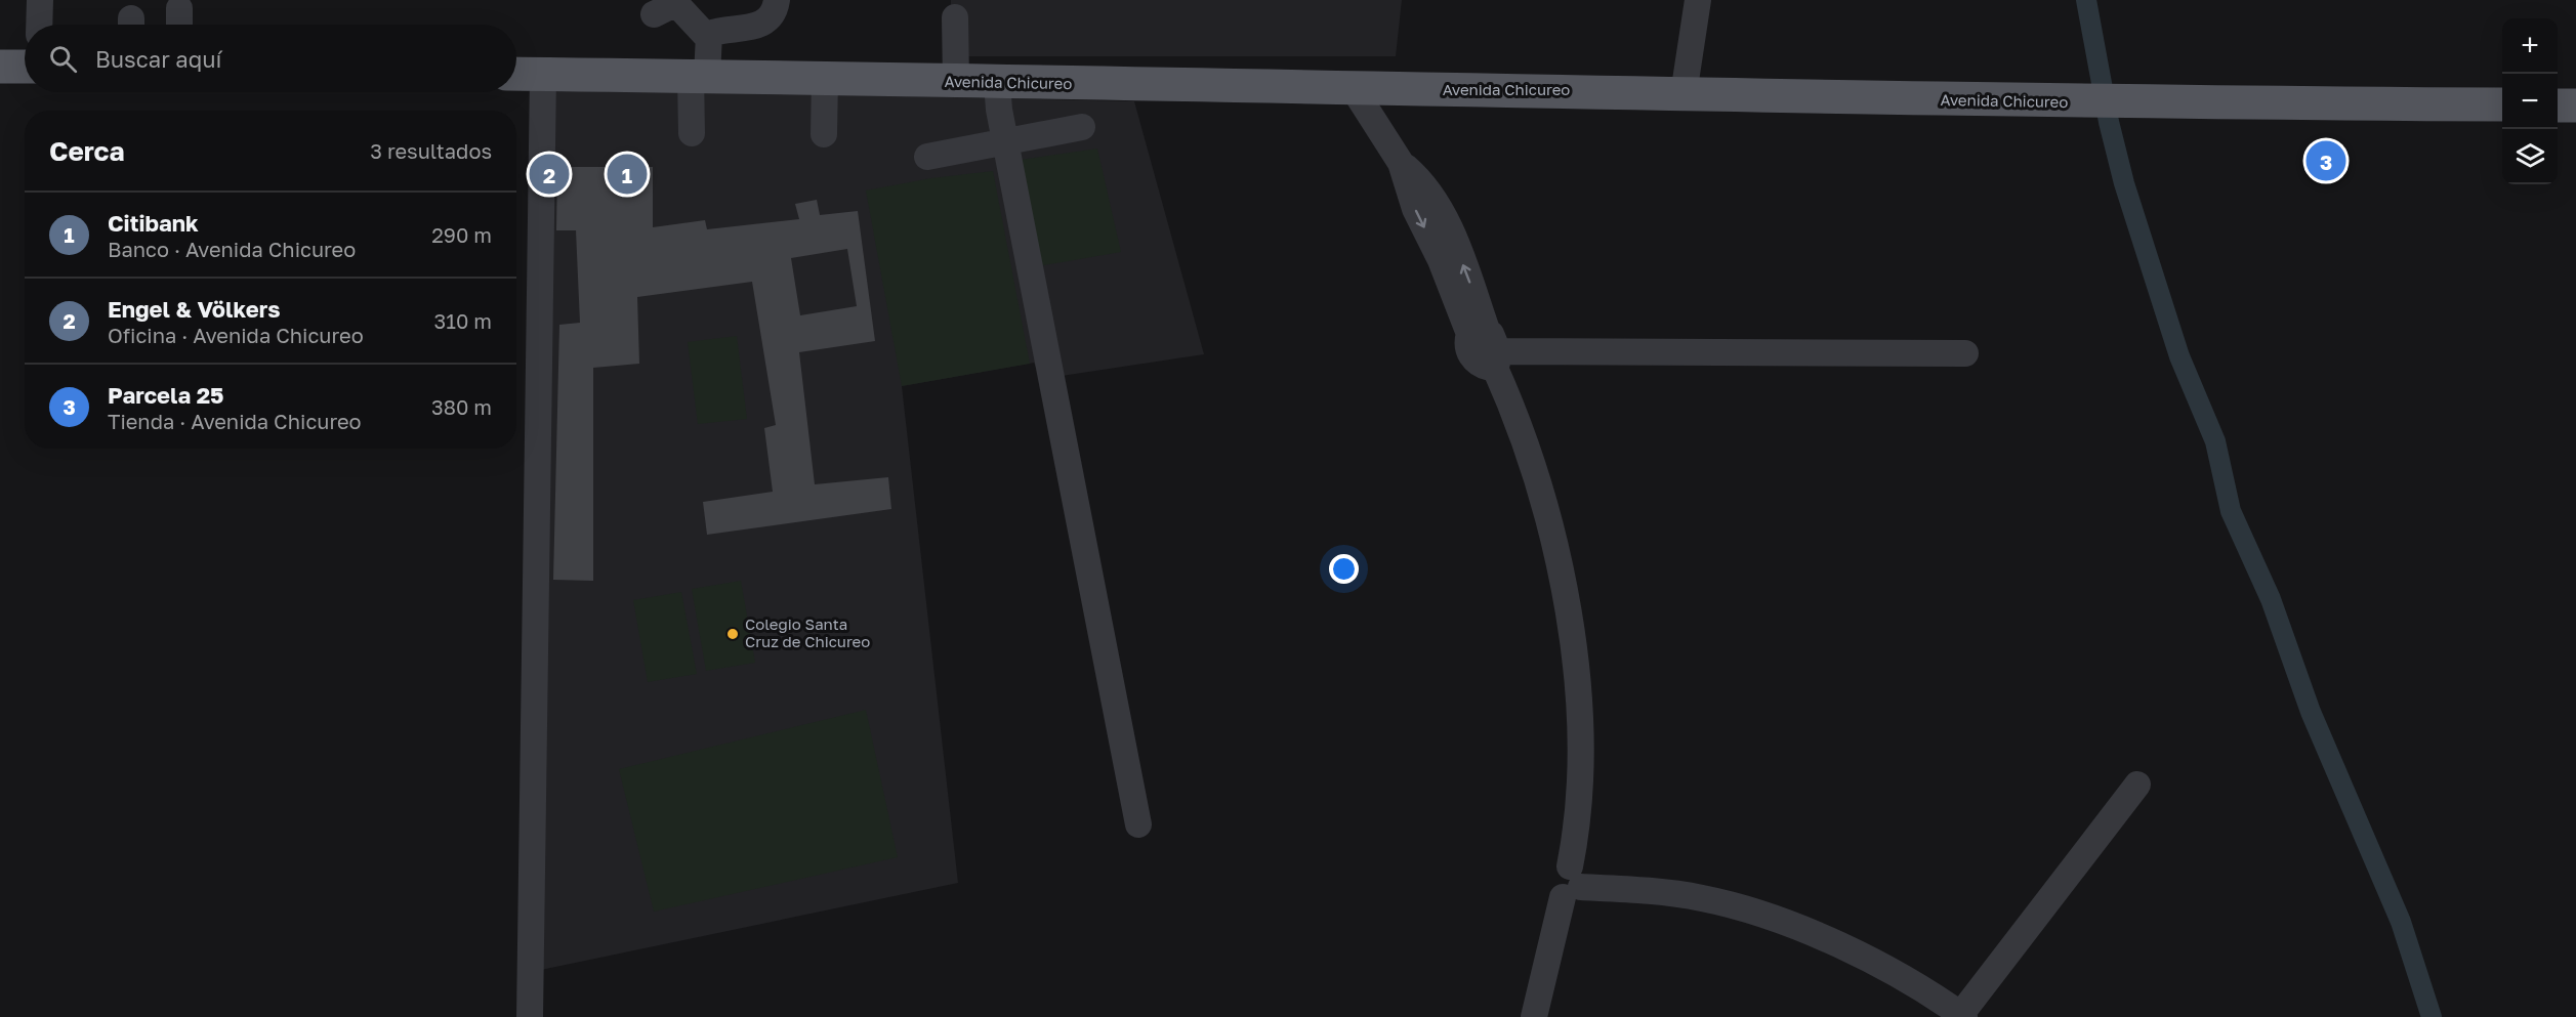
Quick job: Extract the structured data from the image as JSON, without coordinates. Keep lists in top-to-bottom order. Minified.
{"streets":{"main road":["Avenida Chicureo"]},"places":["Colegio Santa Cruz de Chicureo"],"page":{"map_buttons":["+","−"],"search":"Buscar aquí","heading":["Cerca","3 resultados"],"pins":["3","1","2"],"list":[{"mark":"1","name":"Citibank","note":"Banco · Avenida Chicureo","value":"290 m"},{"mark":"2","name":"Engel & Völkers","note":"Oficina · Avenida Chicureo","value":"310 m"},{"mark":"3","name":"Parcela 25","note":"Tienda · Avenida Chicureo","value":"380 m"}]}}
